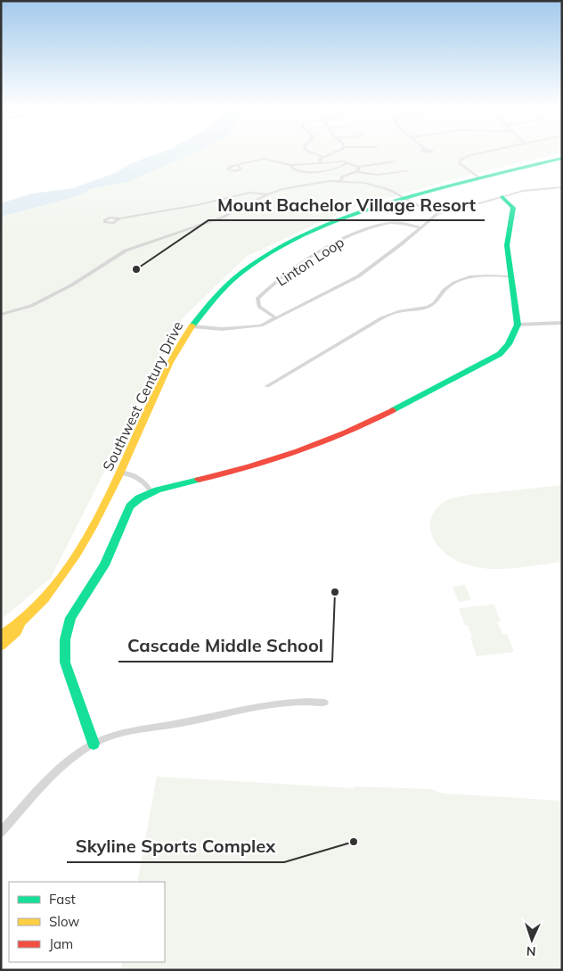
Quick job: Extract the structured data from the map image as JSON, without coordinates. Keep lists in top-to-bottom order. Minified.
{"streets":{"main road":["Southwest Century Drive"],"street":["Linton Loop"]},"places":["Mount Bachelor Village Resort","Cascade Middle School","Skyline Sports Complex"],"legend":["Fast","Slow","Jam"],"north":"bottom"}
